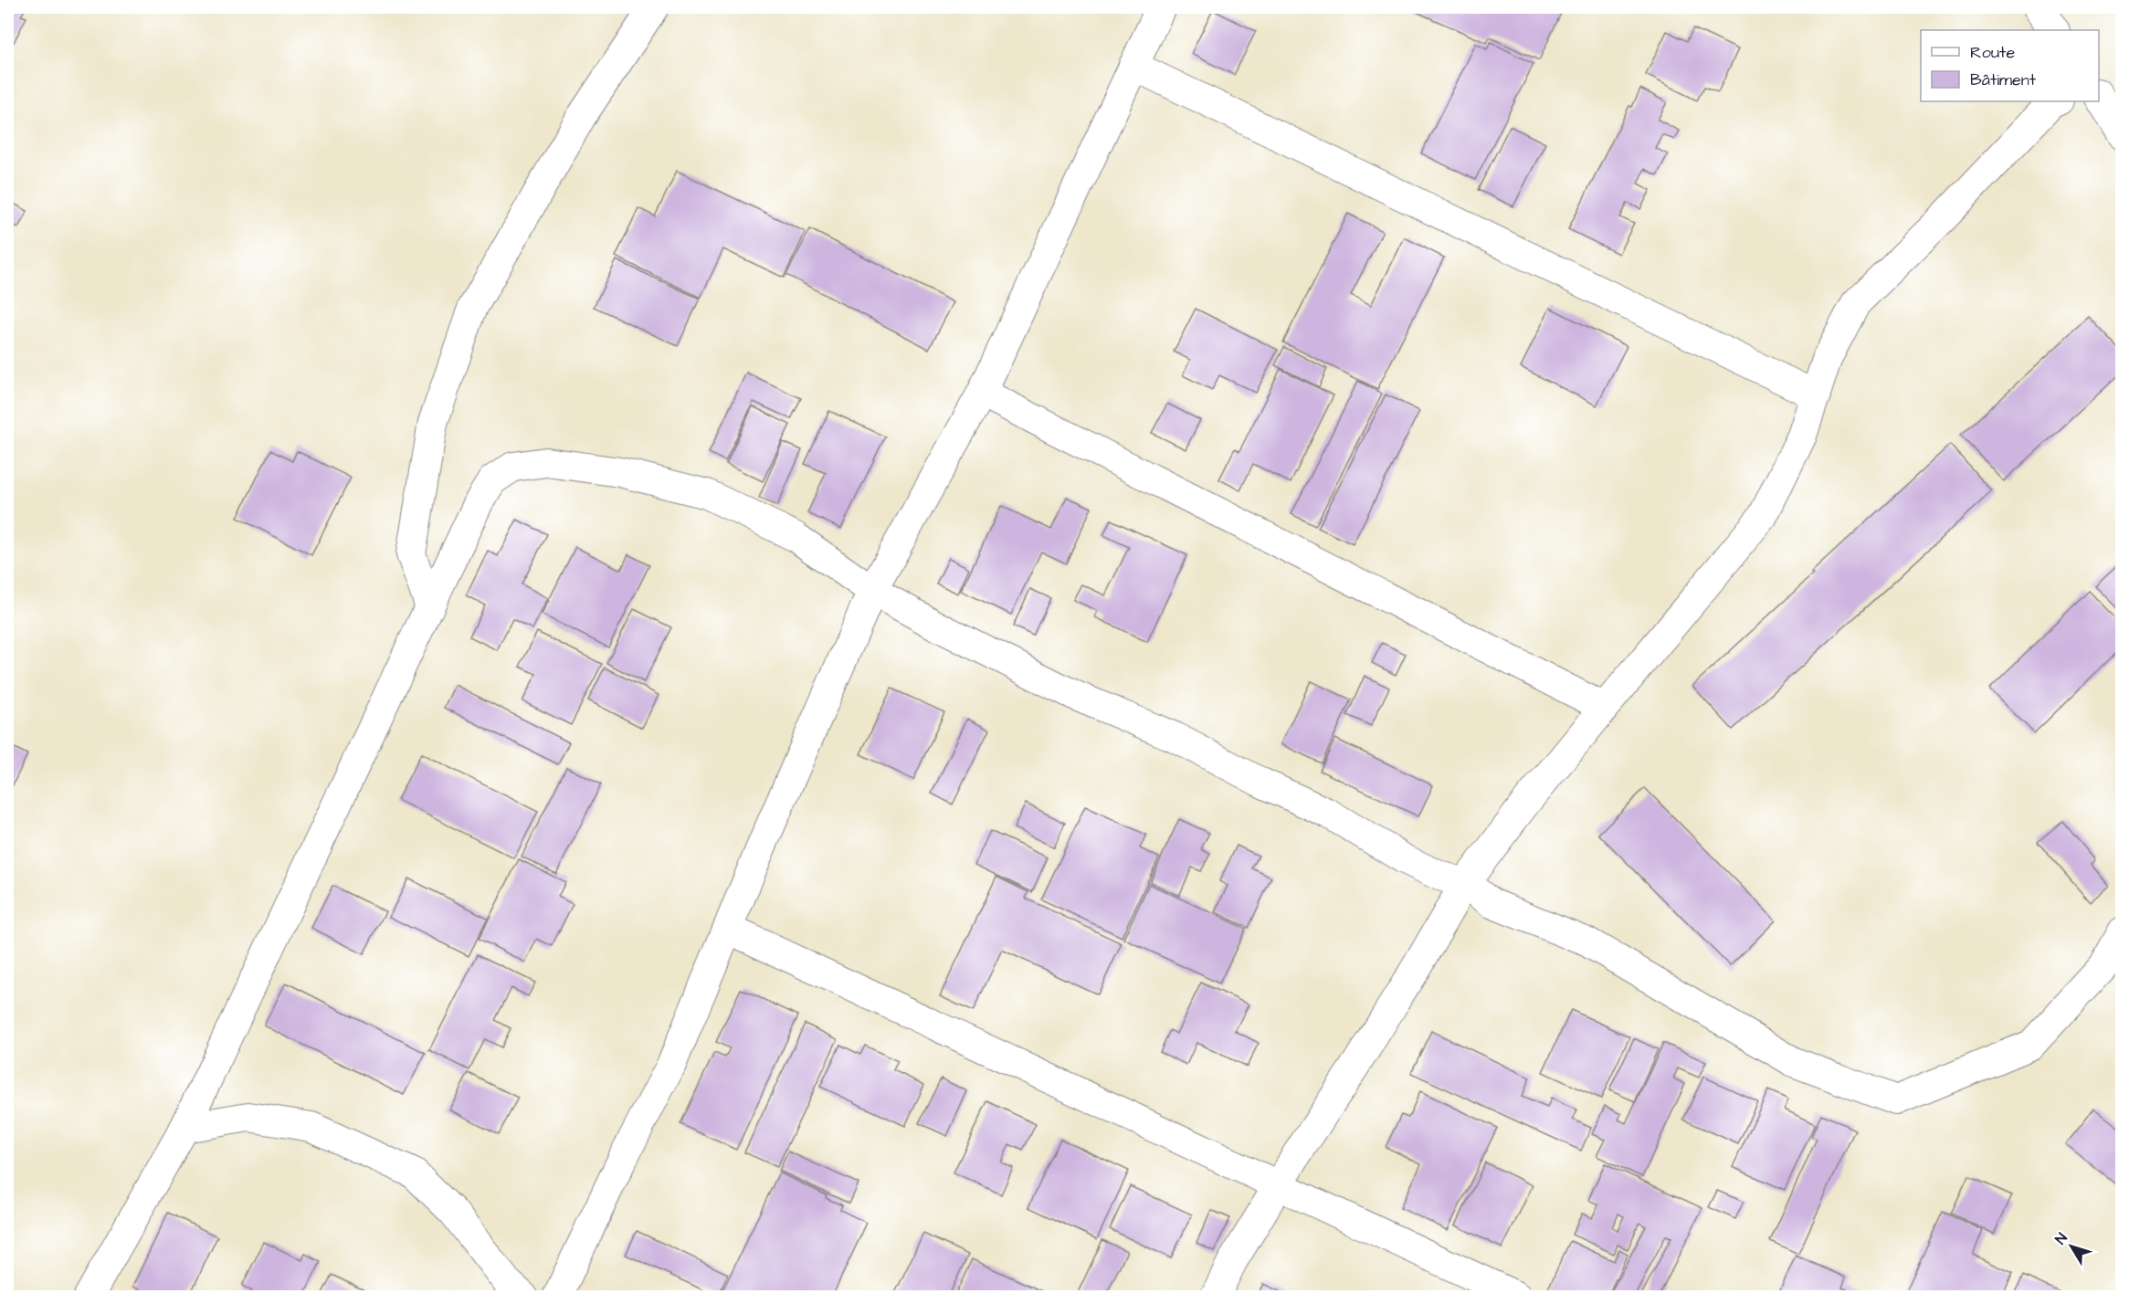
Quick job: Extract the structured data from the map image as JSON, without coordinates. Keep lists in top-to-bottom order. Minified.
{"legend":["Route","Bâtiment"],"north":"top left"}
